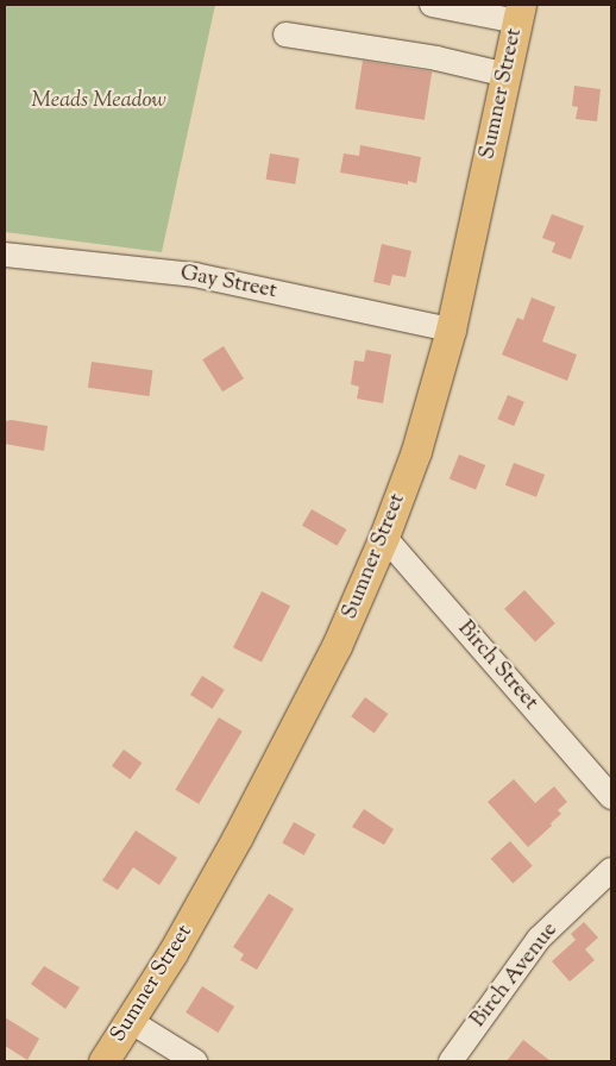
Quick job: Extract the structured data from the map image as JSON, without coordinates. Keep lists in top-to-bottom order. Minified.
{"streets":{"main road":["Sumner Street"],"street":["Gay Street","Birch Street","Birch Avenue"]},"crossings":[["Sumner Street","Gay Street"],["Sumner Street","Birch Street"]],"parks":["Meads Meadow"]}
